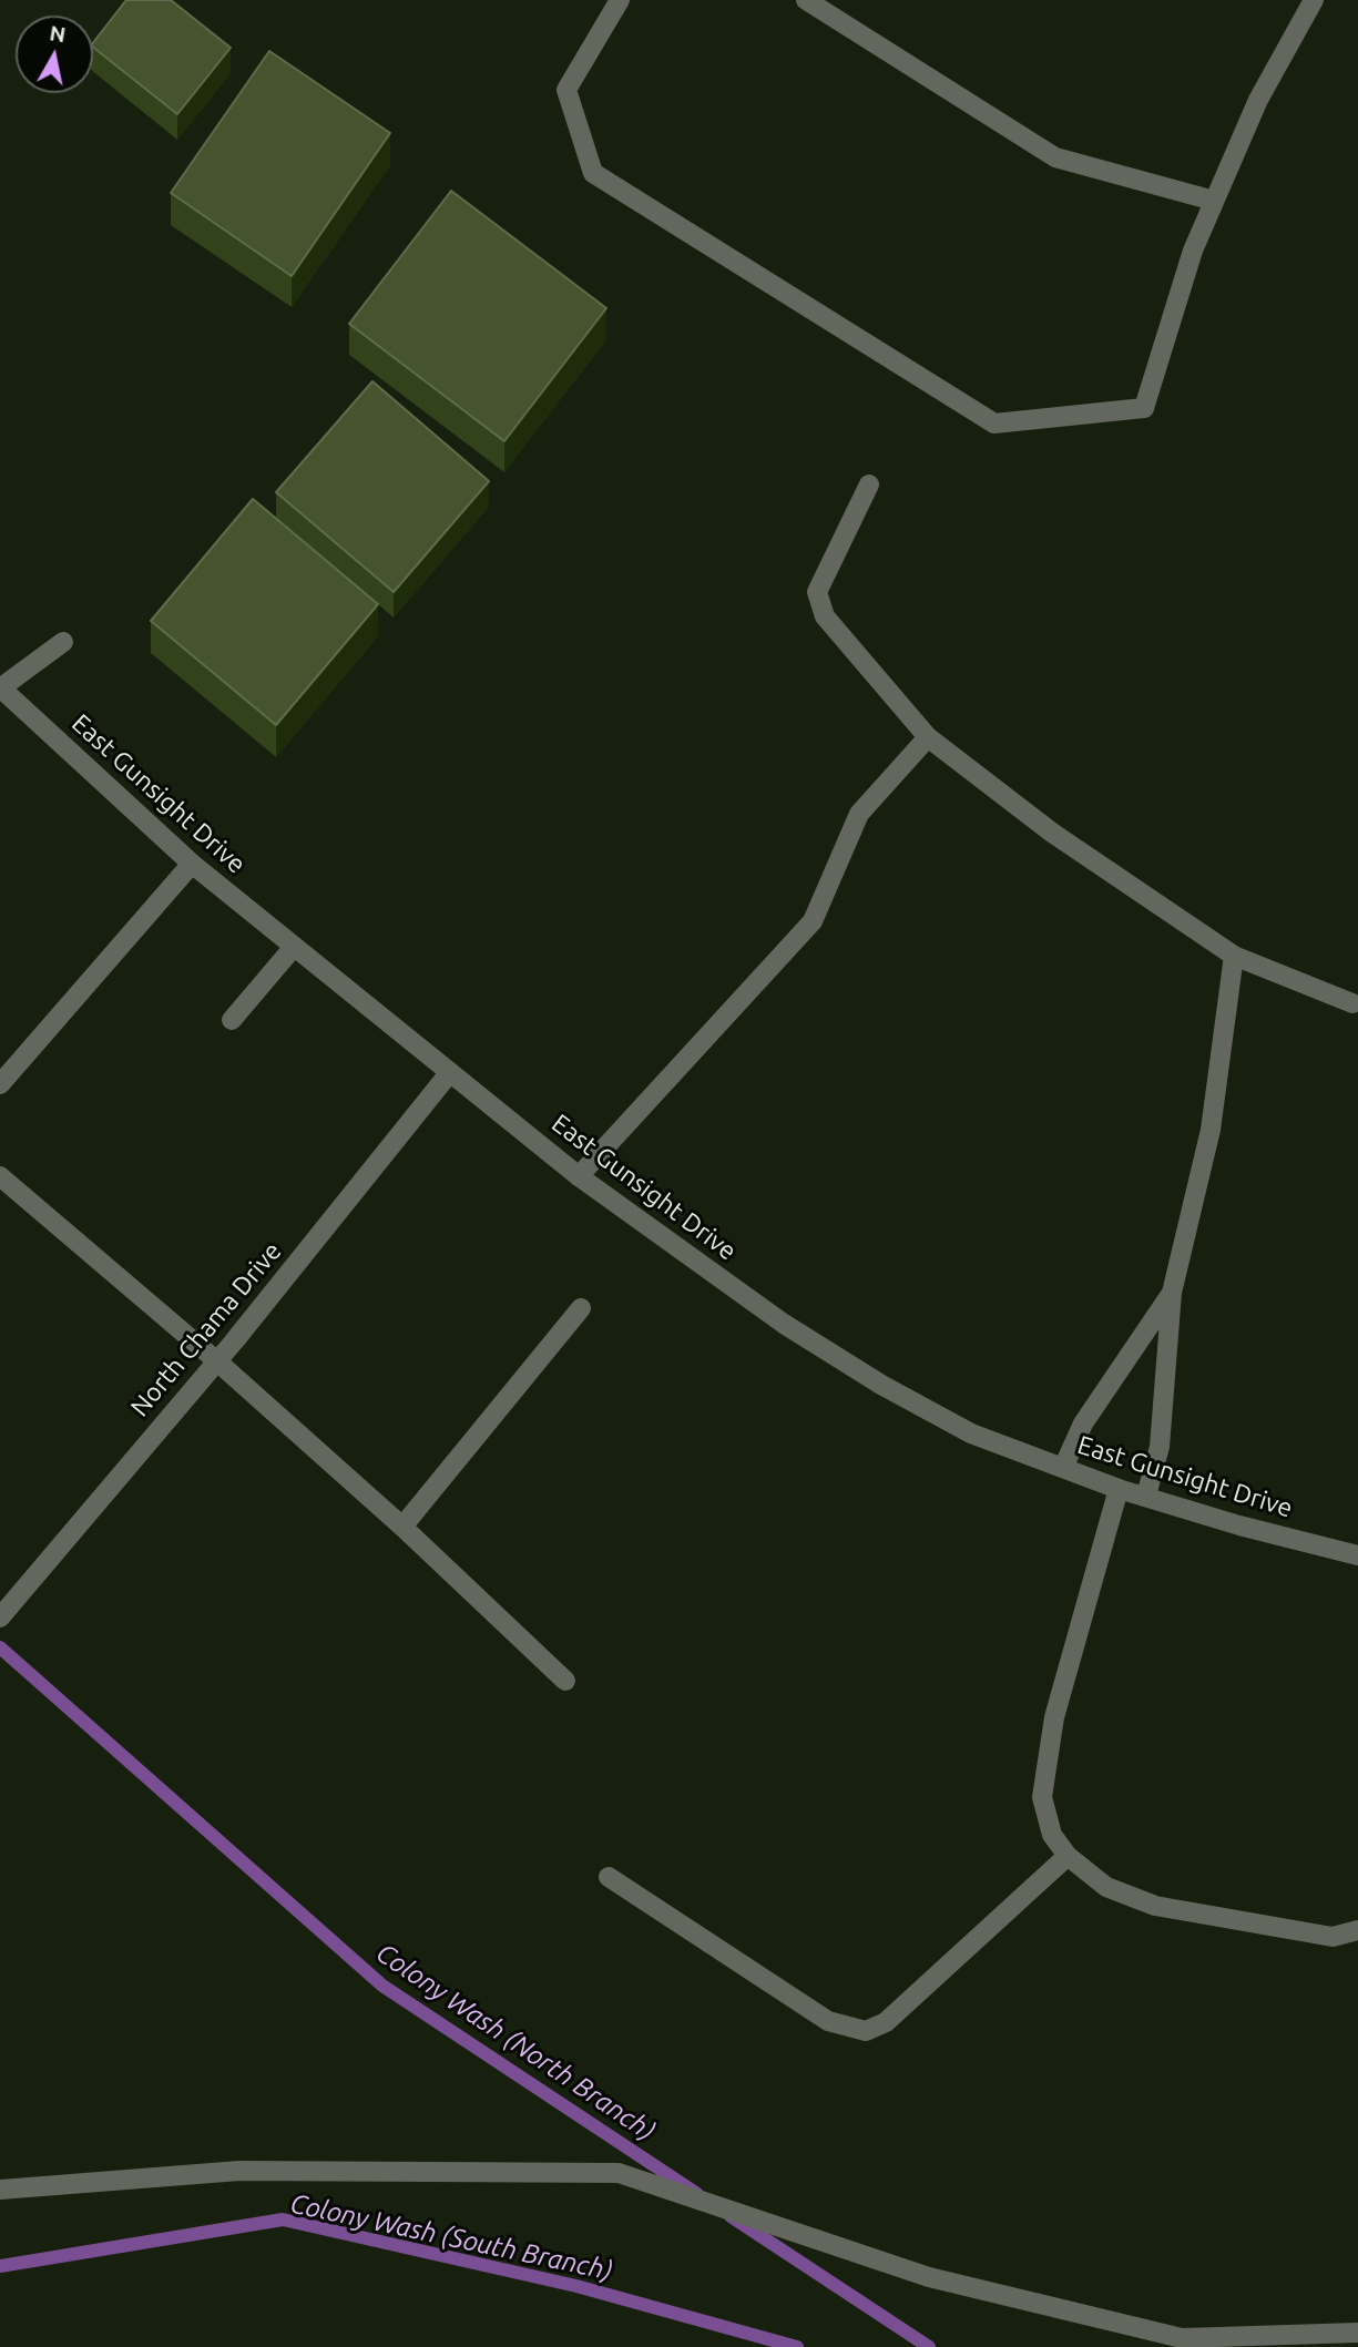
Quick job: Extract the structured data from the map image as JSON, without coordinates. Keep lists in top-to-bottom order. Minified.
{"streets":{"street":["East Gunsight Drive","North Chama Drive"]},"crossings":[["East Gunsight Drive","North Chama Drive"]],"water":["Colony Wash (North Branch)","Colony Wash (South Branch)"],"north":"top"}
